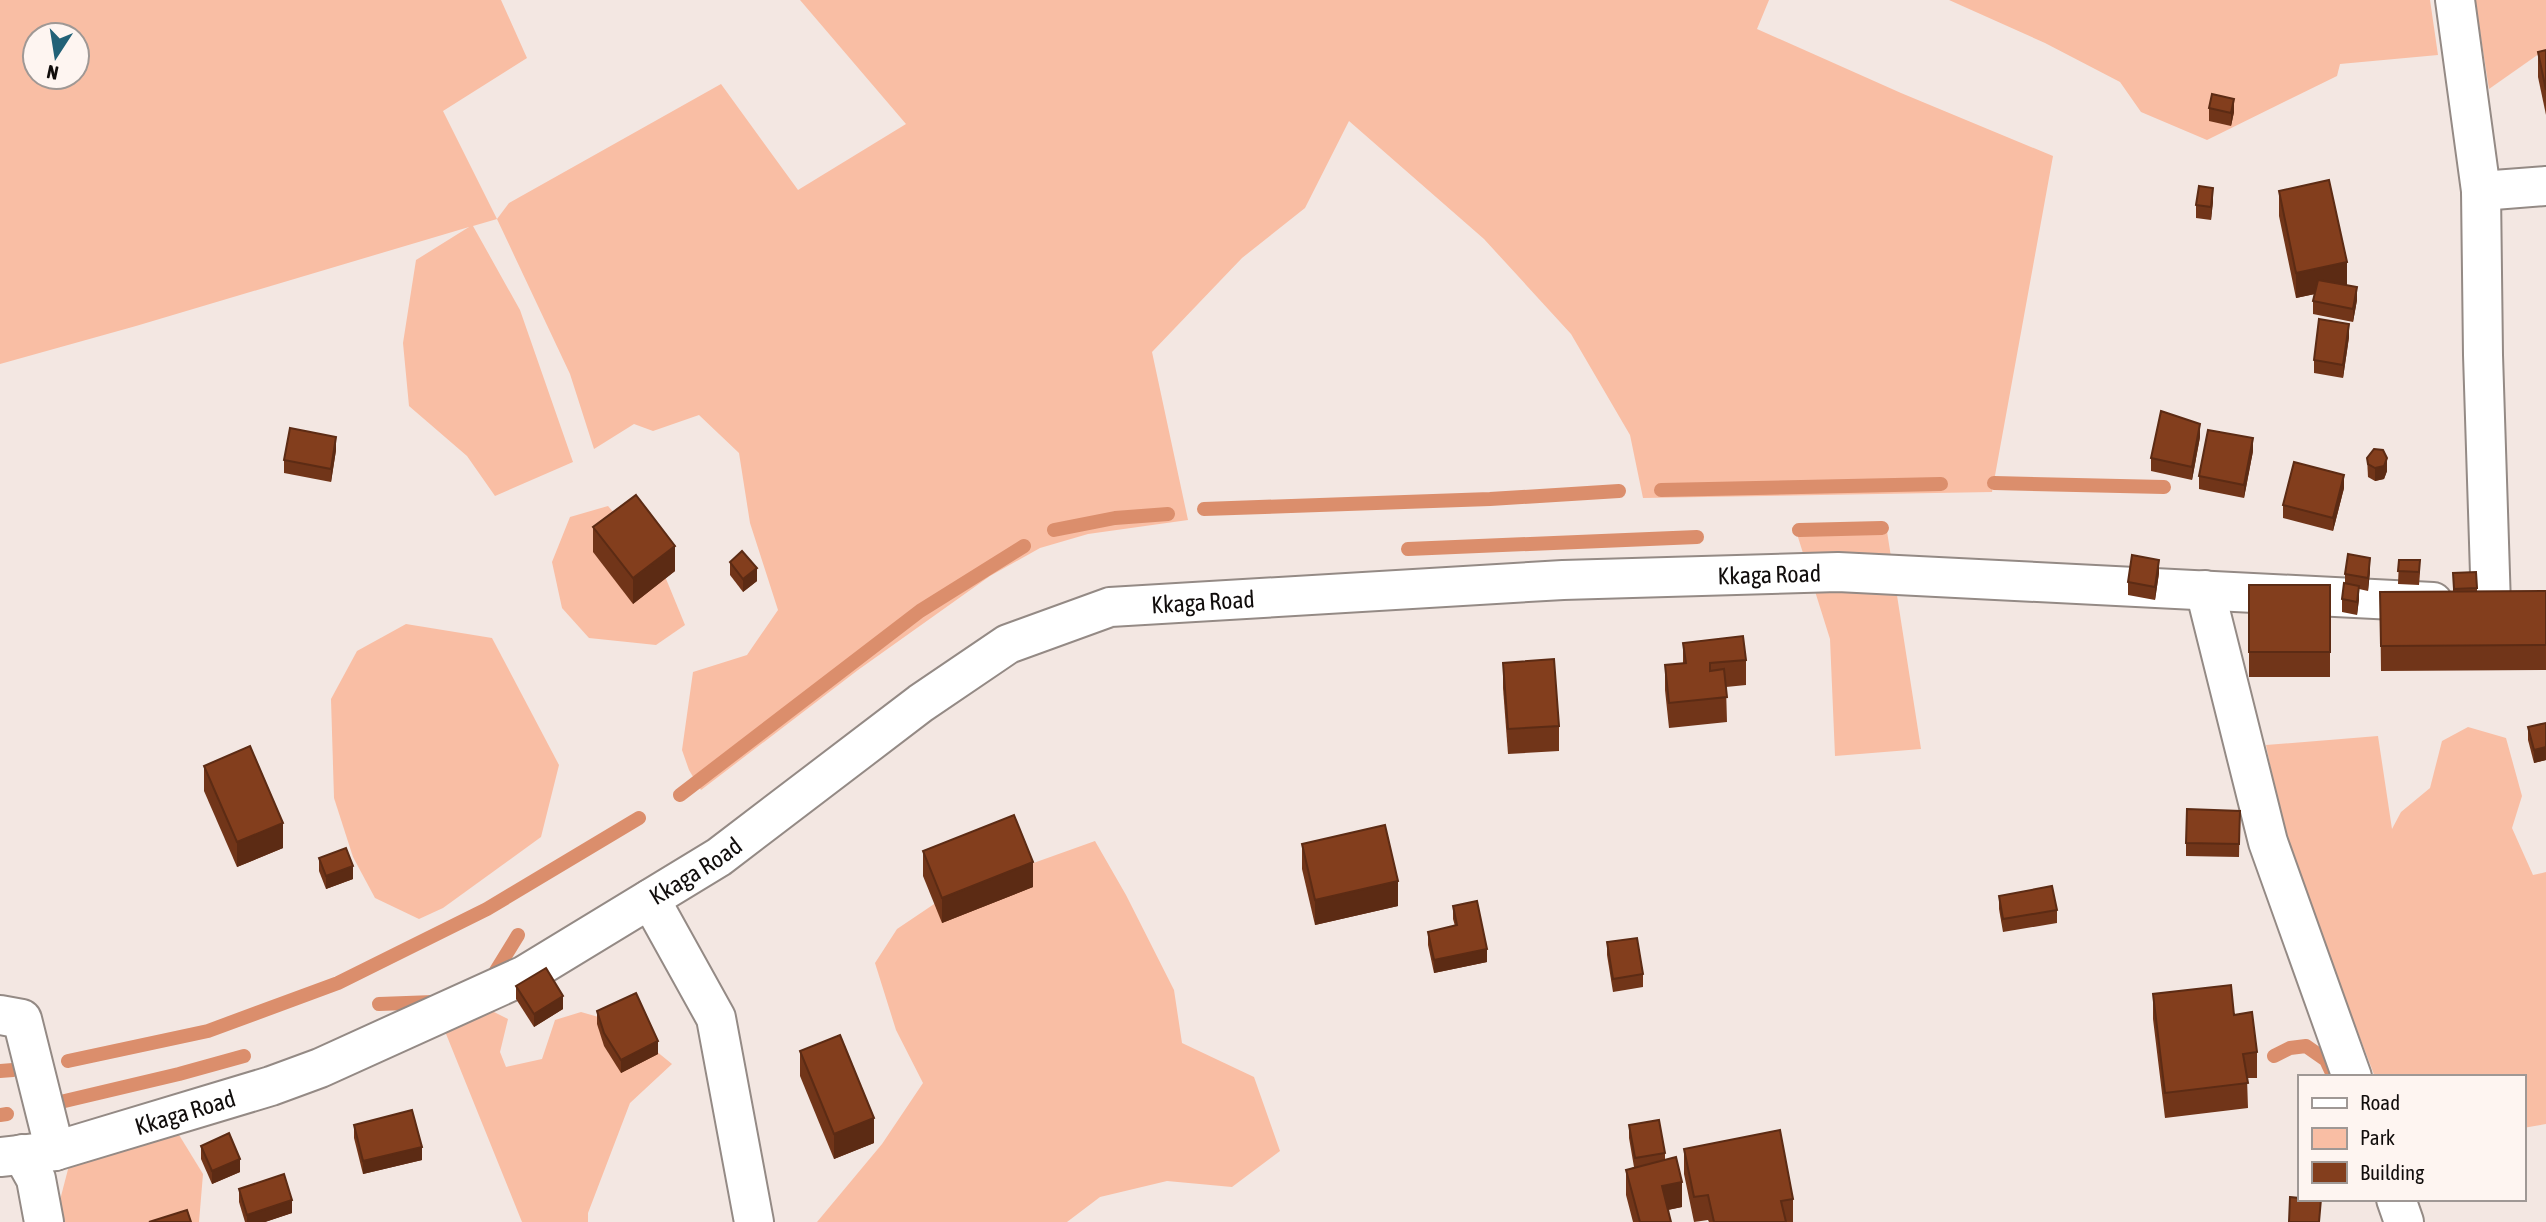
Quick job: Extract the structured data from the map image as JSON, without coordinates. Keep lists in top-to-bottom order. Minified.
{"streets":{"street":["Kkaga Road"]},"legend":["Road","Park","Building"],"north":"bottom"}
